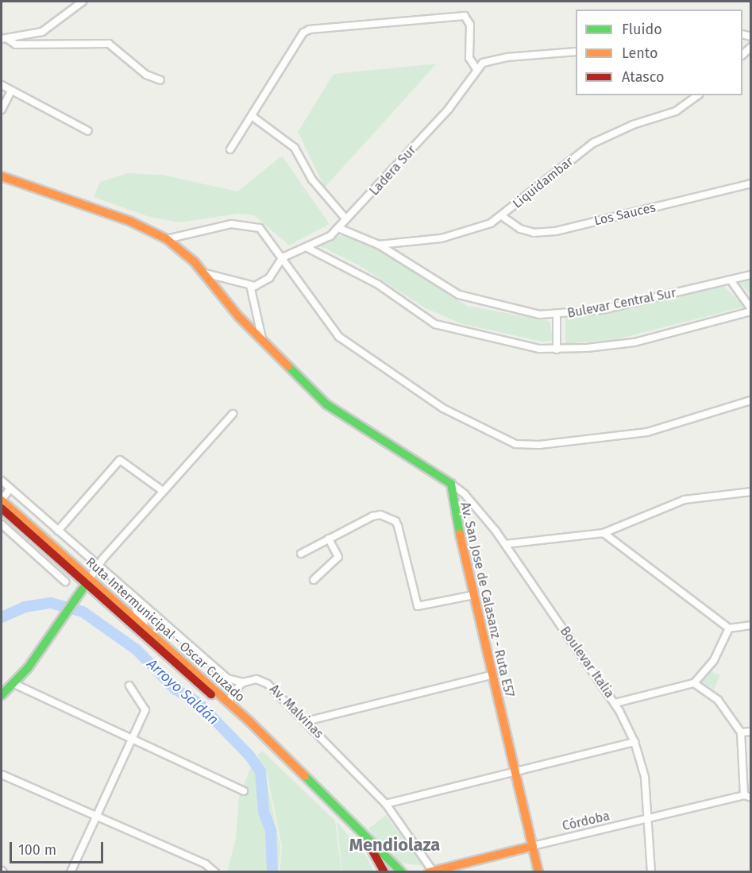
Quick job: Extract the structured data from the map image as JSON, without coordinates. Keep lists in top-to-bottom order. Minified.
{"streets":{"street":["Ladera Sur","Liquidambar","Los Sauces","Bulevar Central Sur","Av. San Jose de Calasanz - Ruta E57","Ruta Intermunicipal - Oscar Cruzado","Boulevar Italia","Av. Malvinas","Córdoba"]},"crossings":[["Ladera Sur","Bulevar Central Sur"],["Liquidambar","Los Sauces"],["Liquidambar","Bulevar Central Sur"],["Av. San Jose de Calasanz - Ruta E57","Boulevar Italia"],["Av. San Jose de Calasanz - Ruta E57","Córdoba"],["Boulevar Italia","Córdoba"],["Av. Malvinas","Córdoba"]],"districts":["Mendiolaza"],"water":["Arroyo Saldán"],"legend":["Fluido","Lento","Atasco"],"scale_bar":"100 m"}
